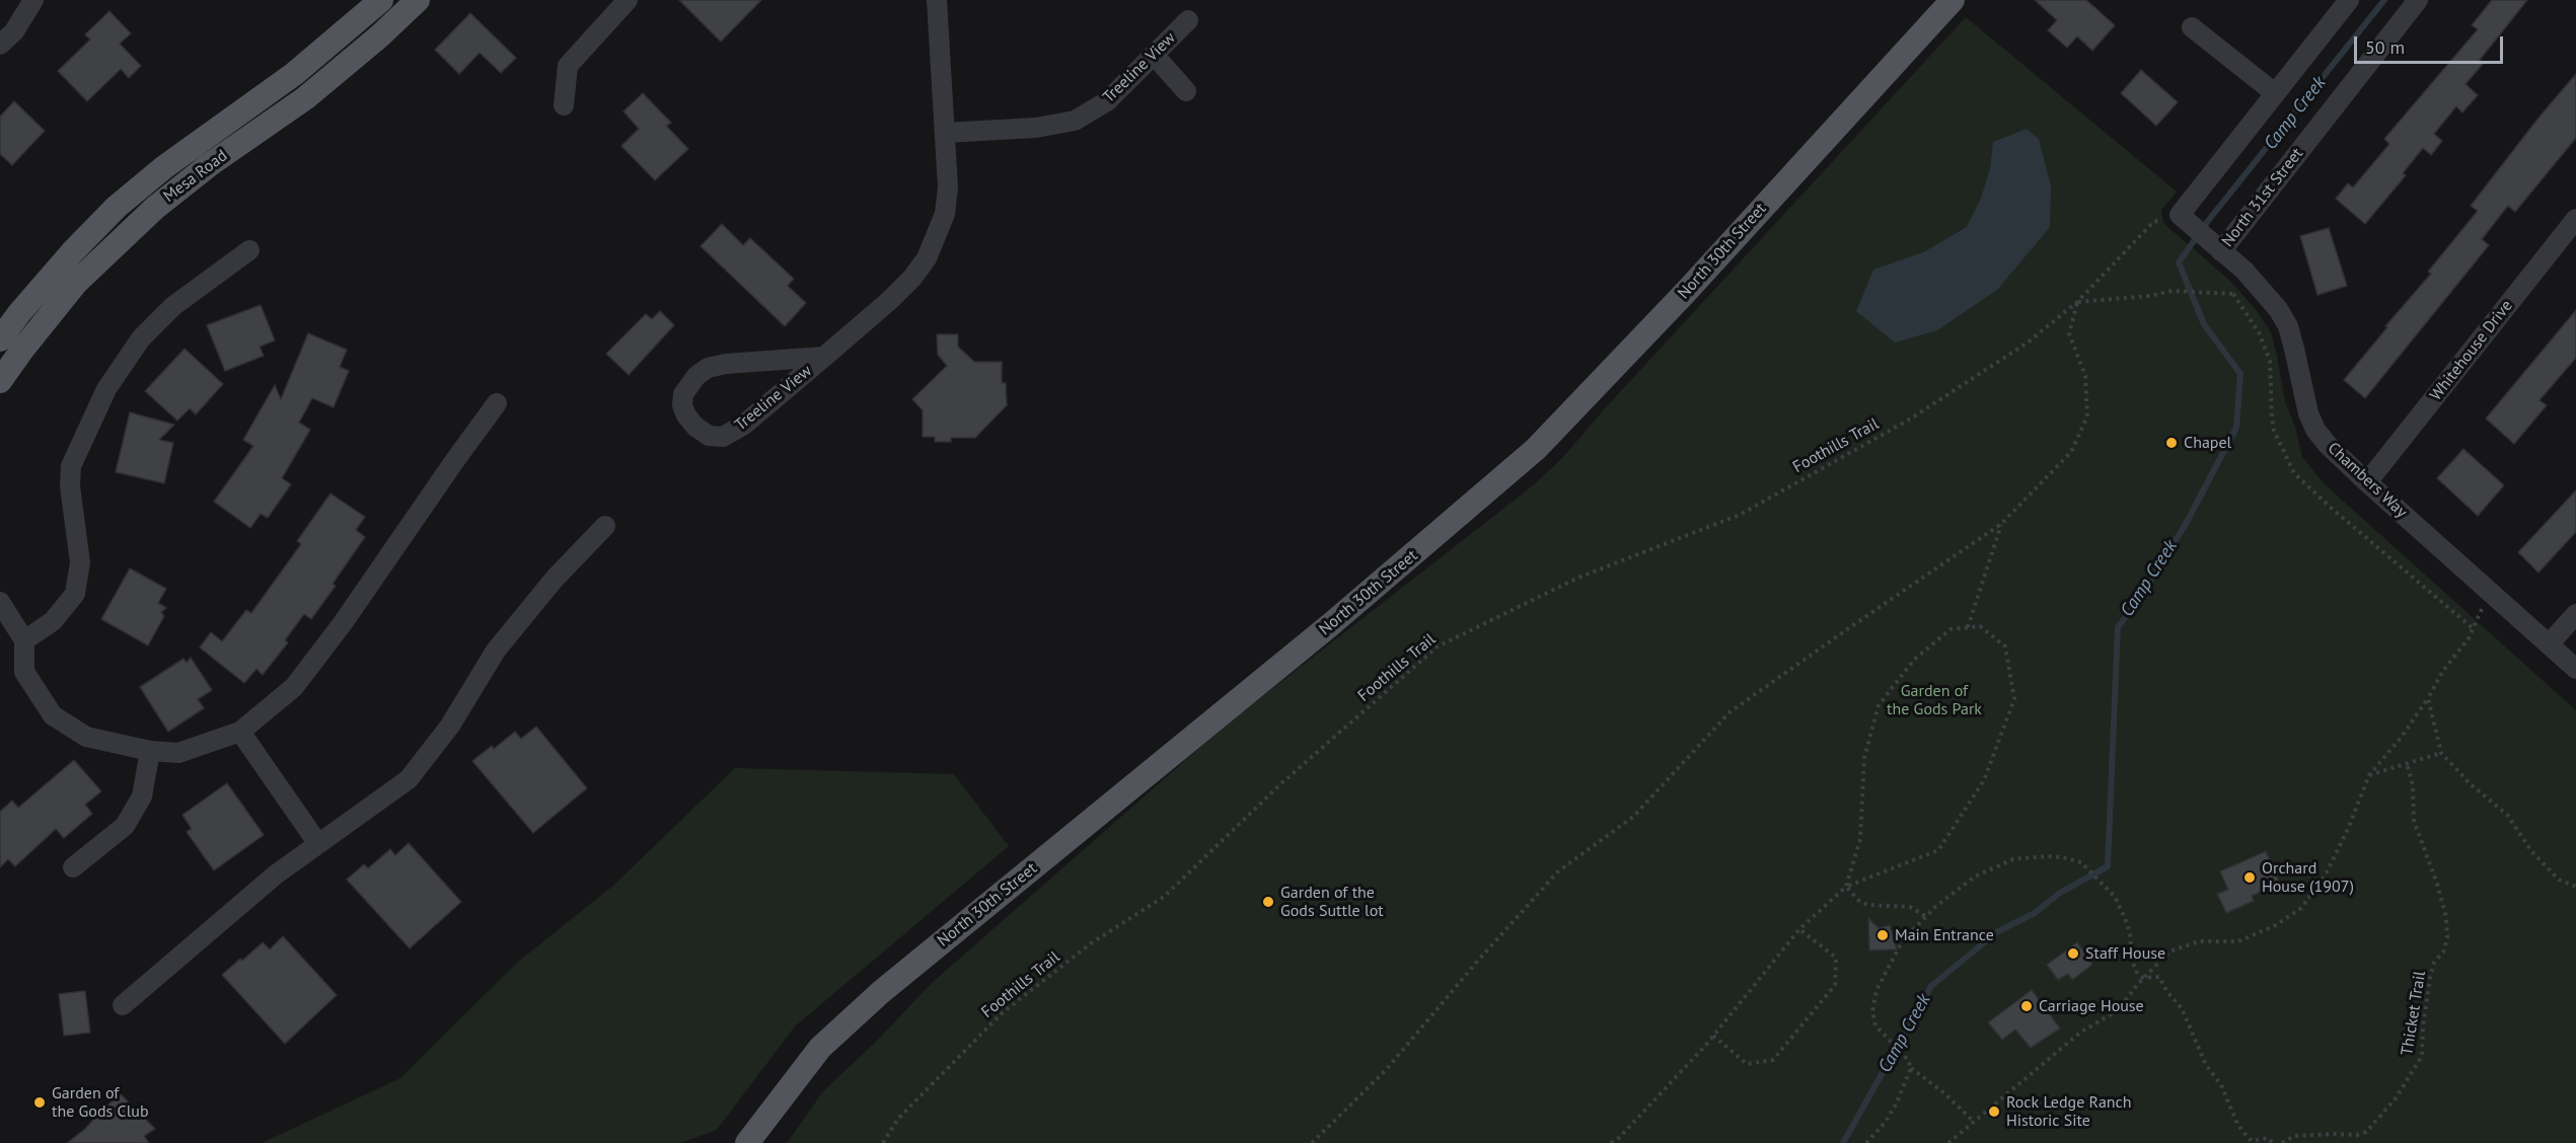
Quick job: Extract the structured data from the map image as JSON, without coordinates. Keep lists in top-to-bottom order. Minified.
{"streets":{"main road":["Mesa Road","North 30th Street"],"street":["Treeline View","North 31st Street","Whitehouse Drive","Chambers Way"],"path":["Foothills Trail","Thicket Trail"]},"crossings":[["North 31st Street","Foothills Trail"],["North 31st Street","Chambers Way"],["Whitehouse Drive","Chambers Way"]],"water":["Camp Creek"],"parks":["Garden of the Gods Park"],"places":["Chapel","Orchard House (1907)","Garden of the Gods Suttle lot","Main Entrance","Staff House","Carriage House","Garden of the Gods Club","Rock Ledge Ranch Historic Site"],"scale_bar":"50 m"}
